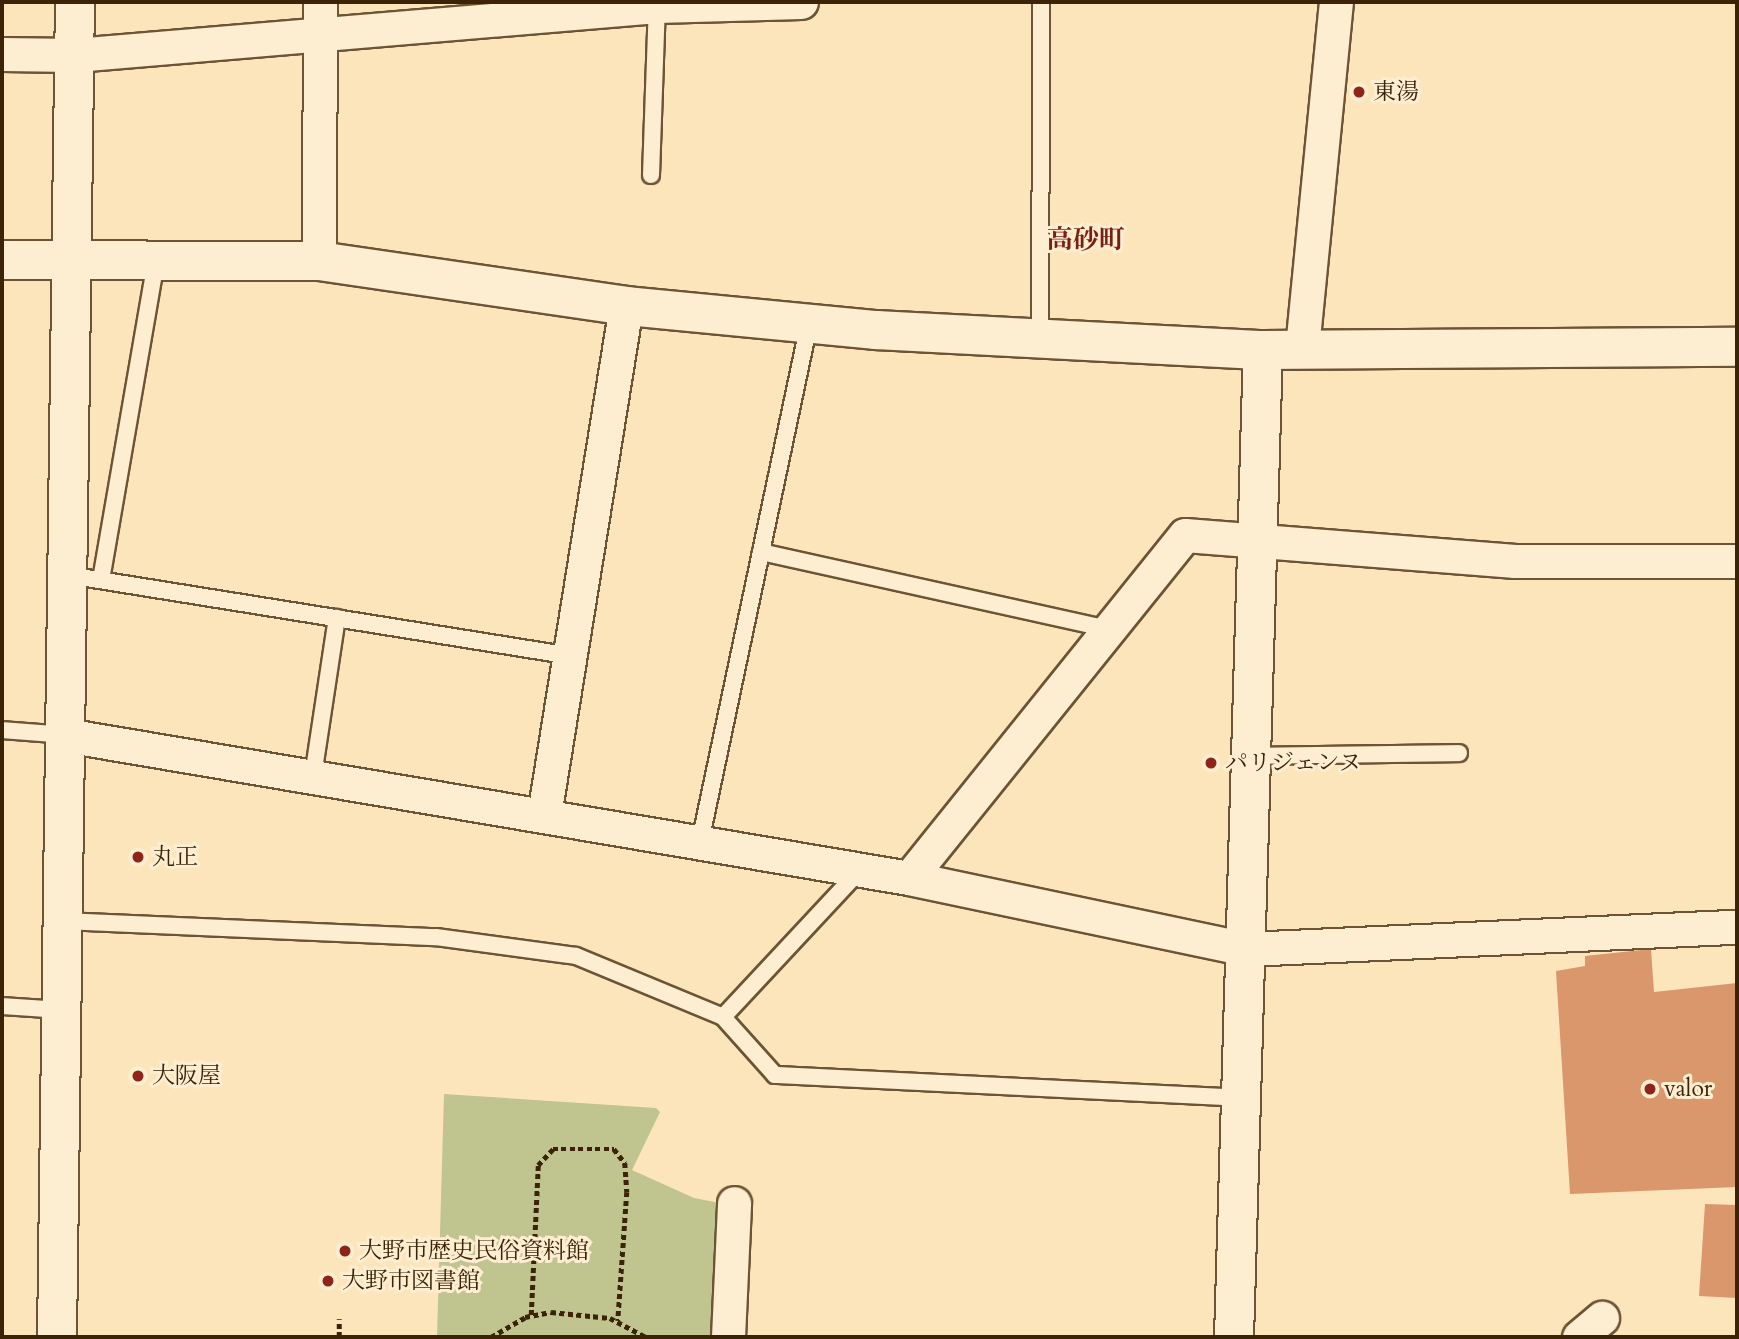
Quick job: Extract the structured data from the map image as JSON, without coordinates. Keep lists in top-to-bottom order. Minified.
{"districts":["高砂町"],"places":["東湯","パリジェンヌ","丸正","大阪屋","valor","大野市歴史民俗資料館","大野市図書館"]}
